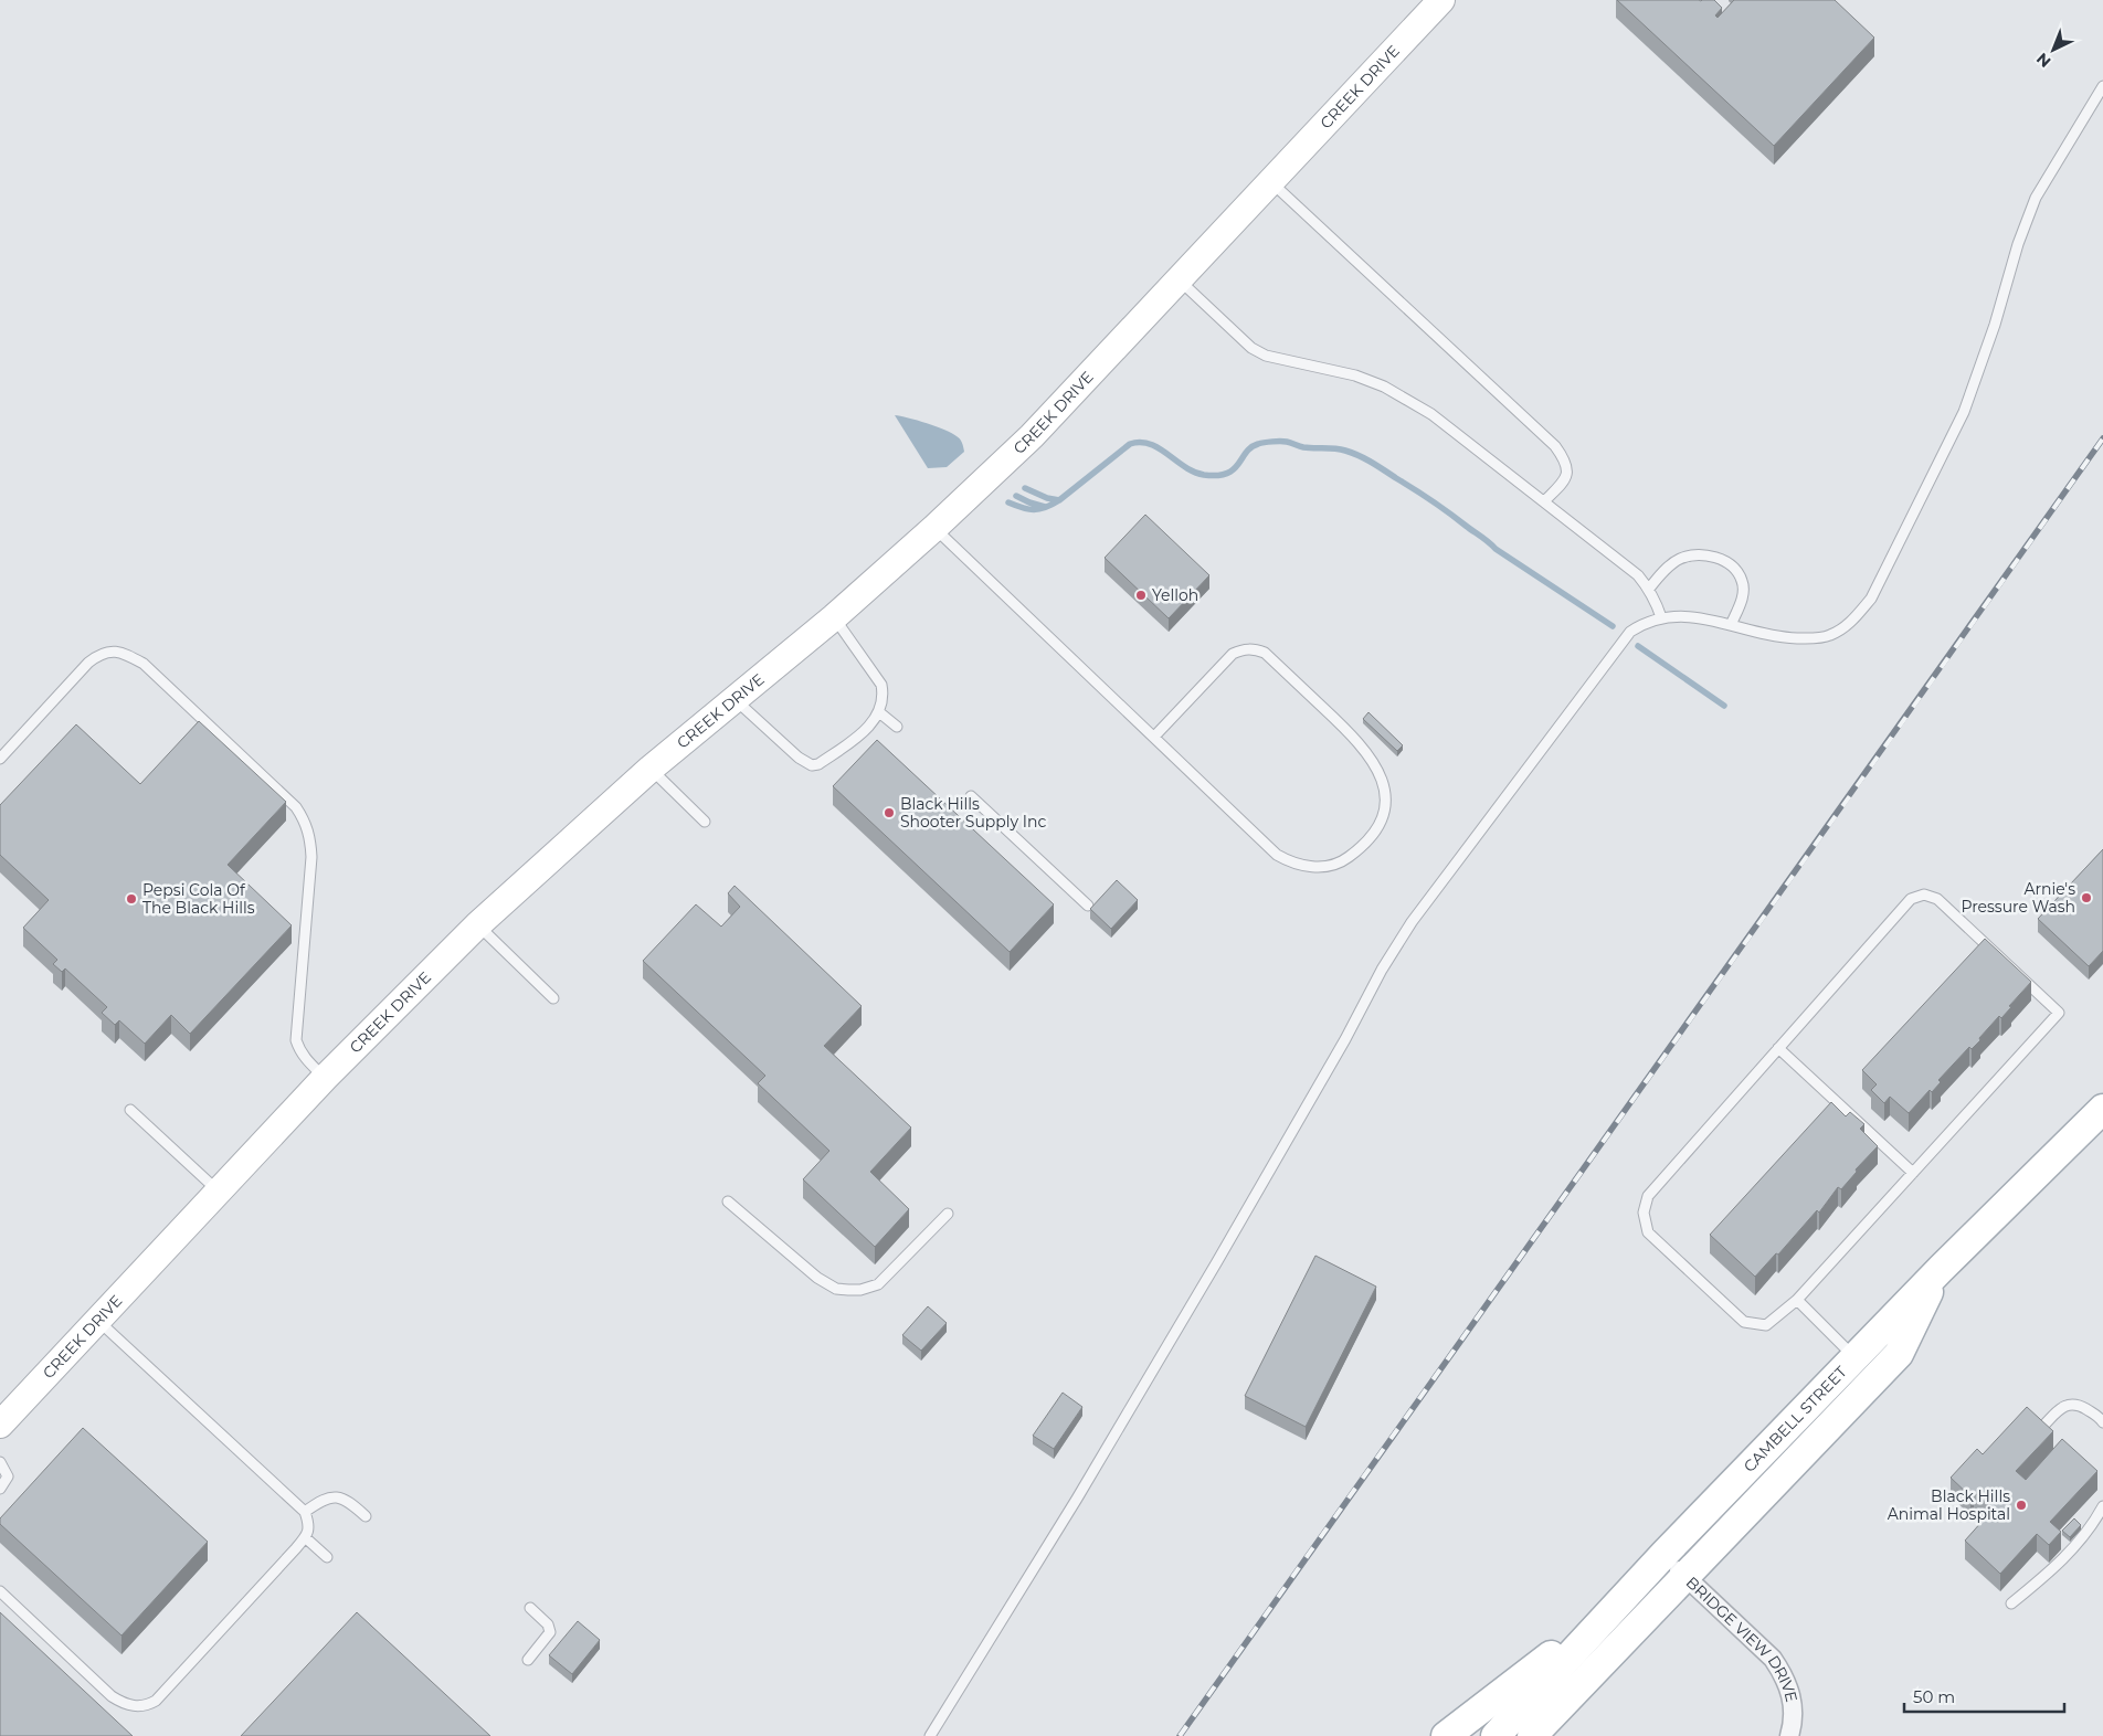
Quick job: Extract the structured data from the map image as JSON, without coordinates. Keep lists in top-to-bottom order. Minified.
{"streets":{"main road":["CAMBELL STREET"],"street":["CREEK DRIVE","BRIDGE VIEW DRIVE"]},"crossings":[["CAMBELL STREET","BRIDGE VIEW DRIVE"]],"places":["Yelloh","Black Hills Shooter Supply Inc","Arnie's Pressure Wash","Pepsi Cola Of The Black Hills","Black Hills Animal Hospital"],"scale_bar":"50 m","north":"bottom left"}
